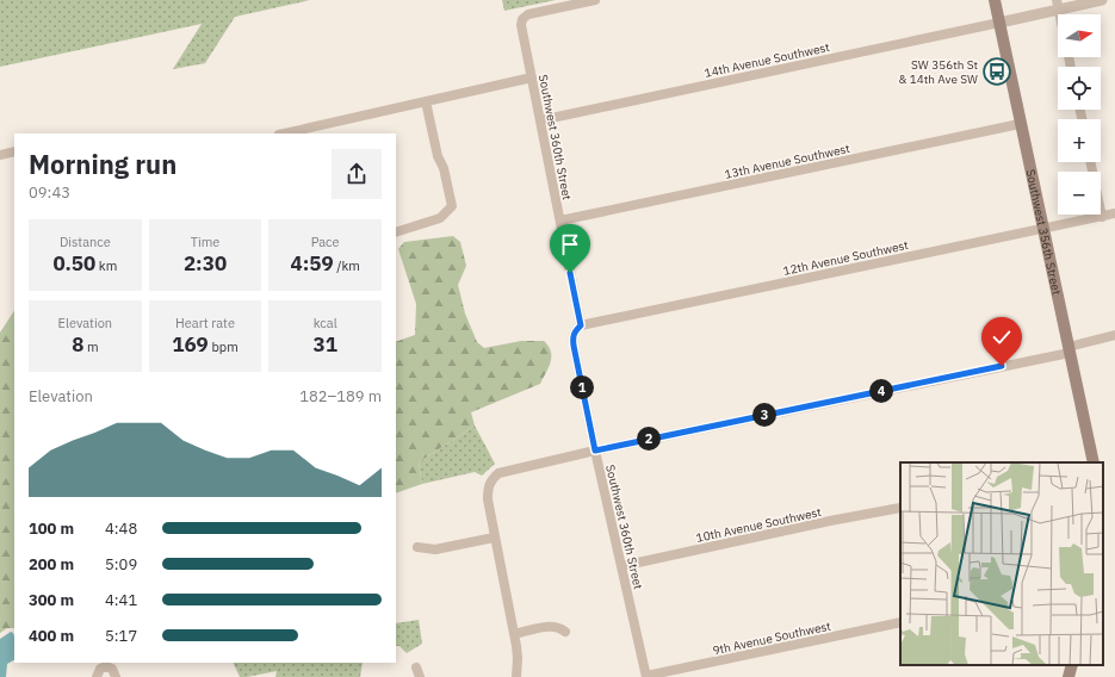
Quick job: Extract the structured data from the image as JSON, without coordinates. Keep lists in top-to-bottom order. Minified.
{"streets":{"main road":["Southwest 356th Street"],"street":["14th Avenue Southwest","Southwest 360th Street","13th Avenue Southwest","12th Avenue Southwest","10th Avenue Southwest","9th Avenue Southwest"]},"crossings":[["14th Avenue Southwest","Southwest 360th Street"],["14th Avenue Southwest","Southwest 356th Street"],["Southwest 360th Street","13th Avenue Southwest"],["Southwest 360th Street","12th Avenue Southwest"],["Southwest 360th Street","10th Avenue Southwest"],["Southwest 360th Street","9th Avenue Southwest"],["13th Avenue Southwest","Southwest 356th Street"],["Southwest 356th Street","12th Avenue Southwest"]],"places":{"bus stop":["SW 356th St & 14th Ave SW"]},"north":"right","page":{"map_buttons":["+","−"],"heading":["Morning run","09:43"],"stats":[["Distance","0.50 km"],["Time","2:30"],["Pace","4:59 /km"],["Elevation","8 m"],["Heart rate","169 bpm"],["kcal","31"]],"pins":["1","4","3","2"],"chart":["Elevation","182–189 m"],"list":[{"name":"100 m","note":"4:48"},{"name":"200 m","note":"5:09"},{"name":"300 m","note":"4:41"},{"name":"400 m","note":"5:17"}]}}
